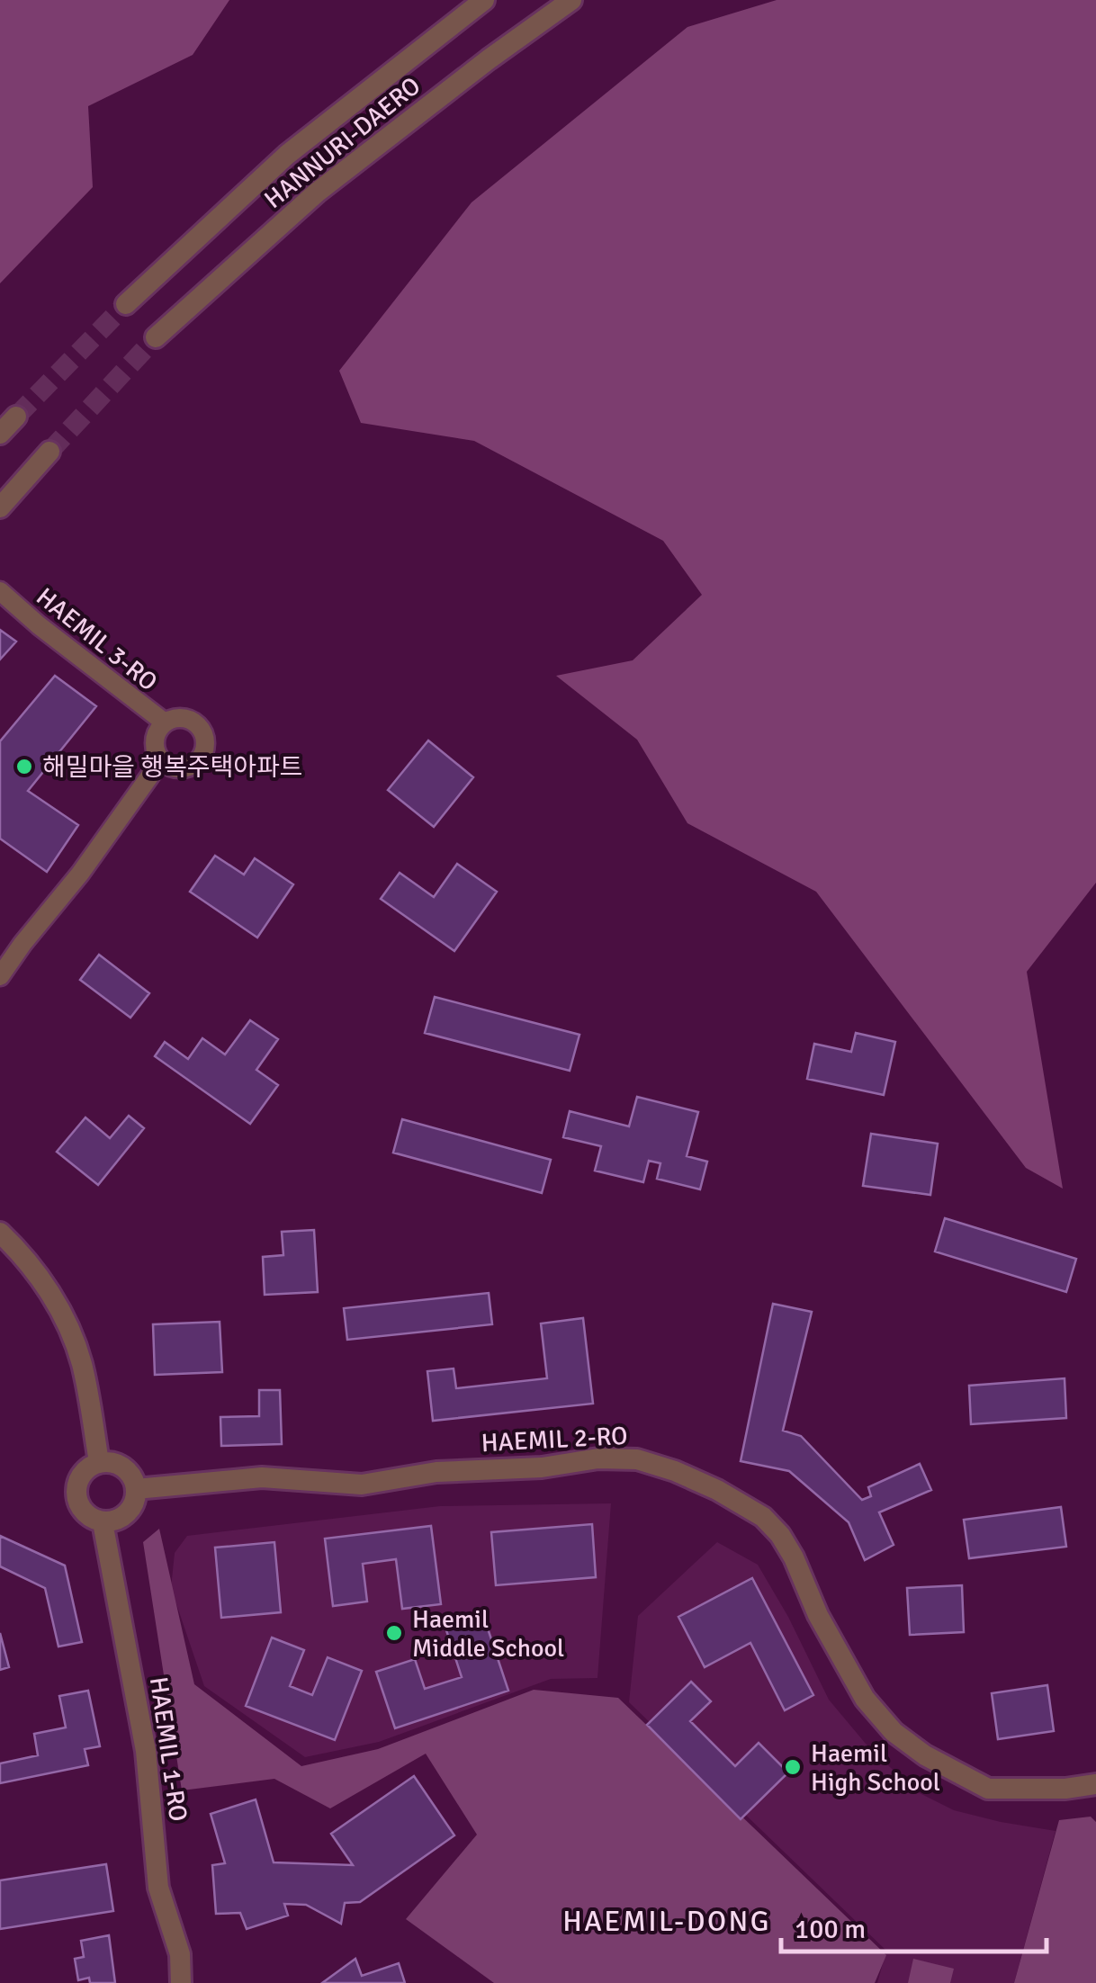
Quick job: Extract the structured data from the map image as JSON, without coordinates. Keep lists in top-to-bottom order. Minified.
{"streets":{"street":["HANNURI-DAERO","HAEMIL 3-RO","HAEMIL 2-RO","HAEMIL 1-RO"]},"crossings":[["HAEMIL 2-RO","HAEMIL 1-RO"]],"districts":["HAEMIL-DONG"],"places":["해밀마을 행복주택아파트","Haemil Middle School","Haemil High School"],"scale_bar":"100 m"}
